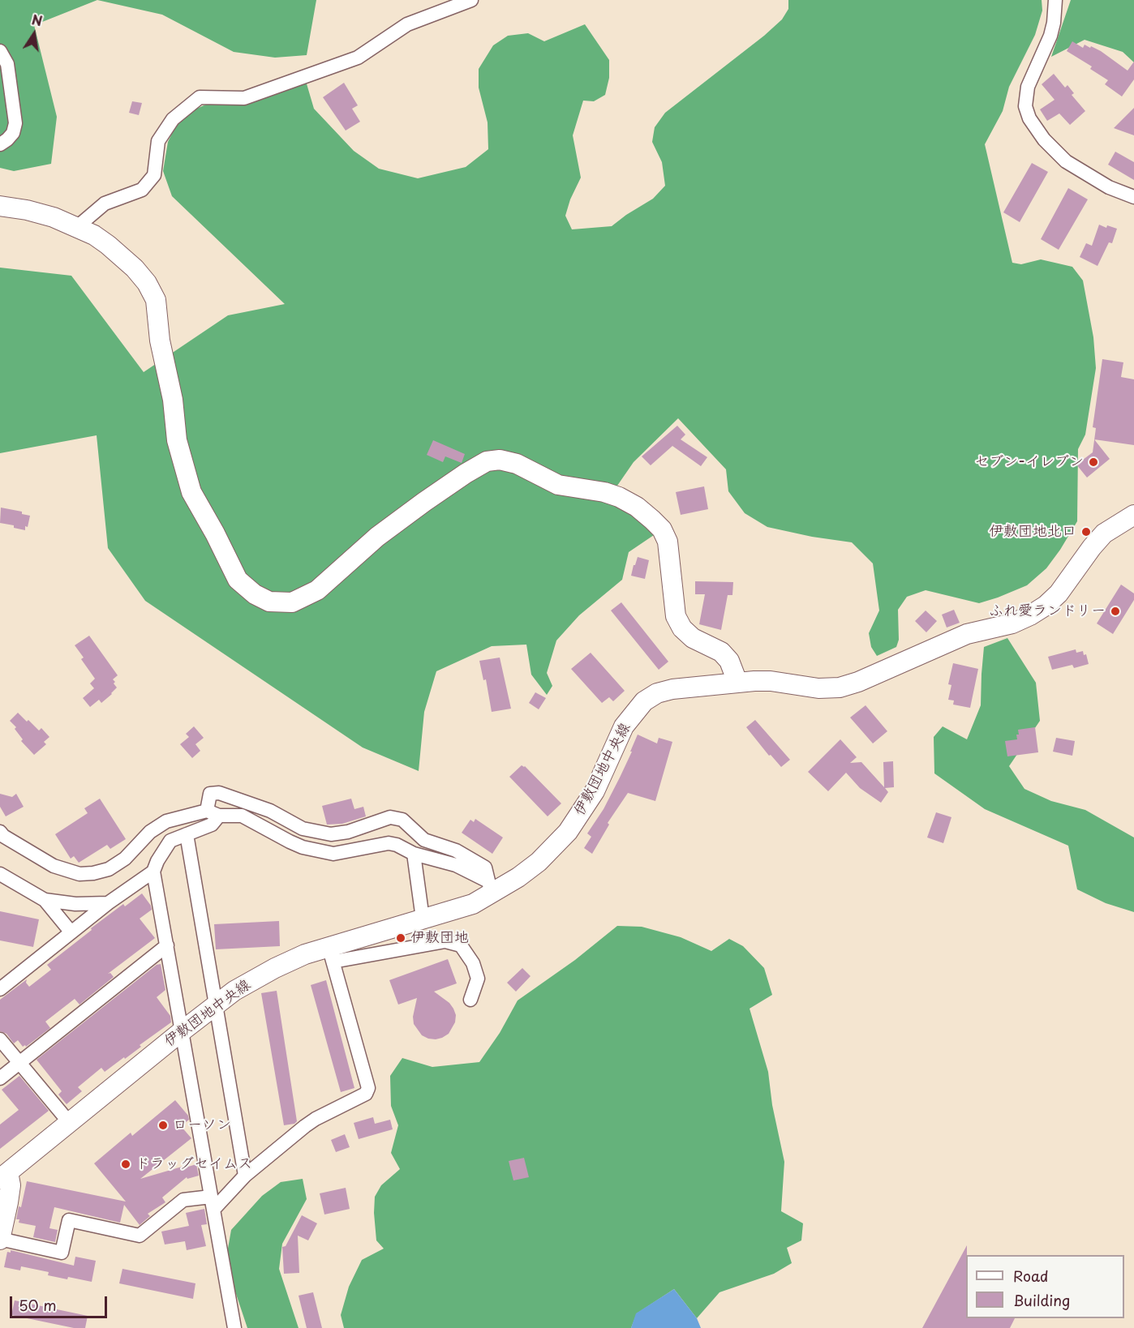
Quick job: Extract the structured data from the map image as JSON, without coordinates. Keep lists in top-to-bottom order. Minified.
{"streets":{"street":["伊敷団地中央線"]},"places":["セブン-イレブン","伊敷団地北口","ふれ愛ランドリー","伊敷団地","ローソン","ドラッグセイムス"],"legend":["Road","Building"],"scale_bar":"50 m","north":"top"}
